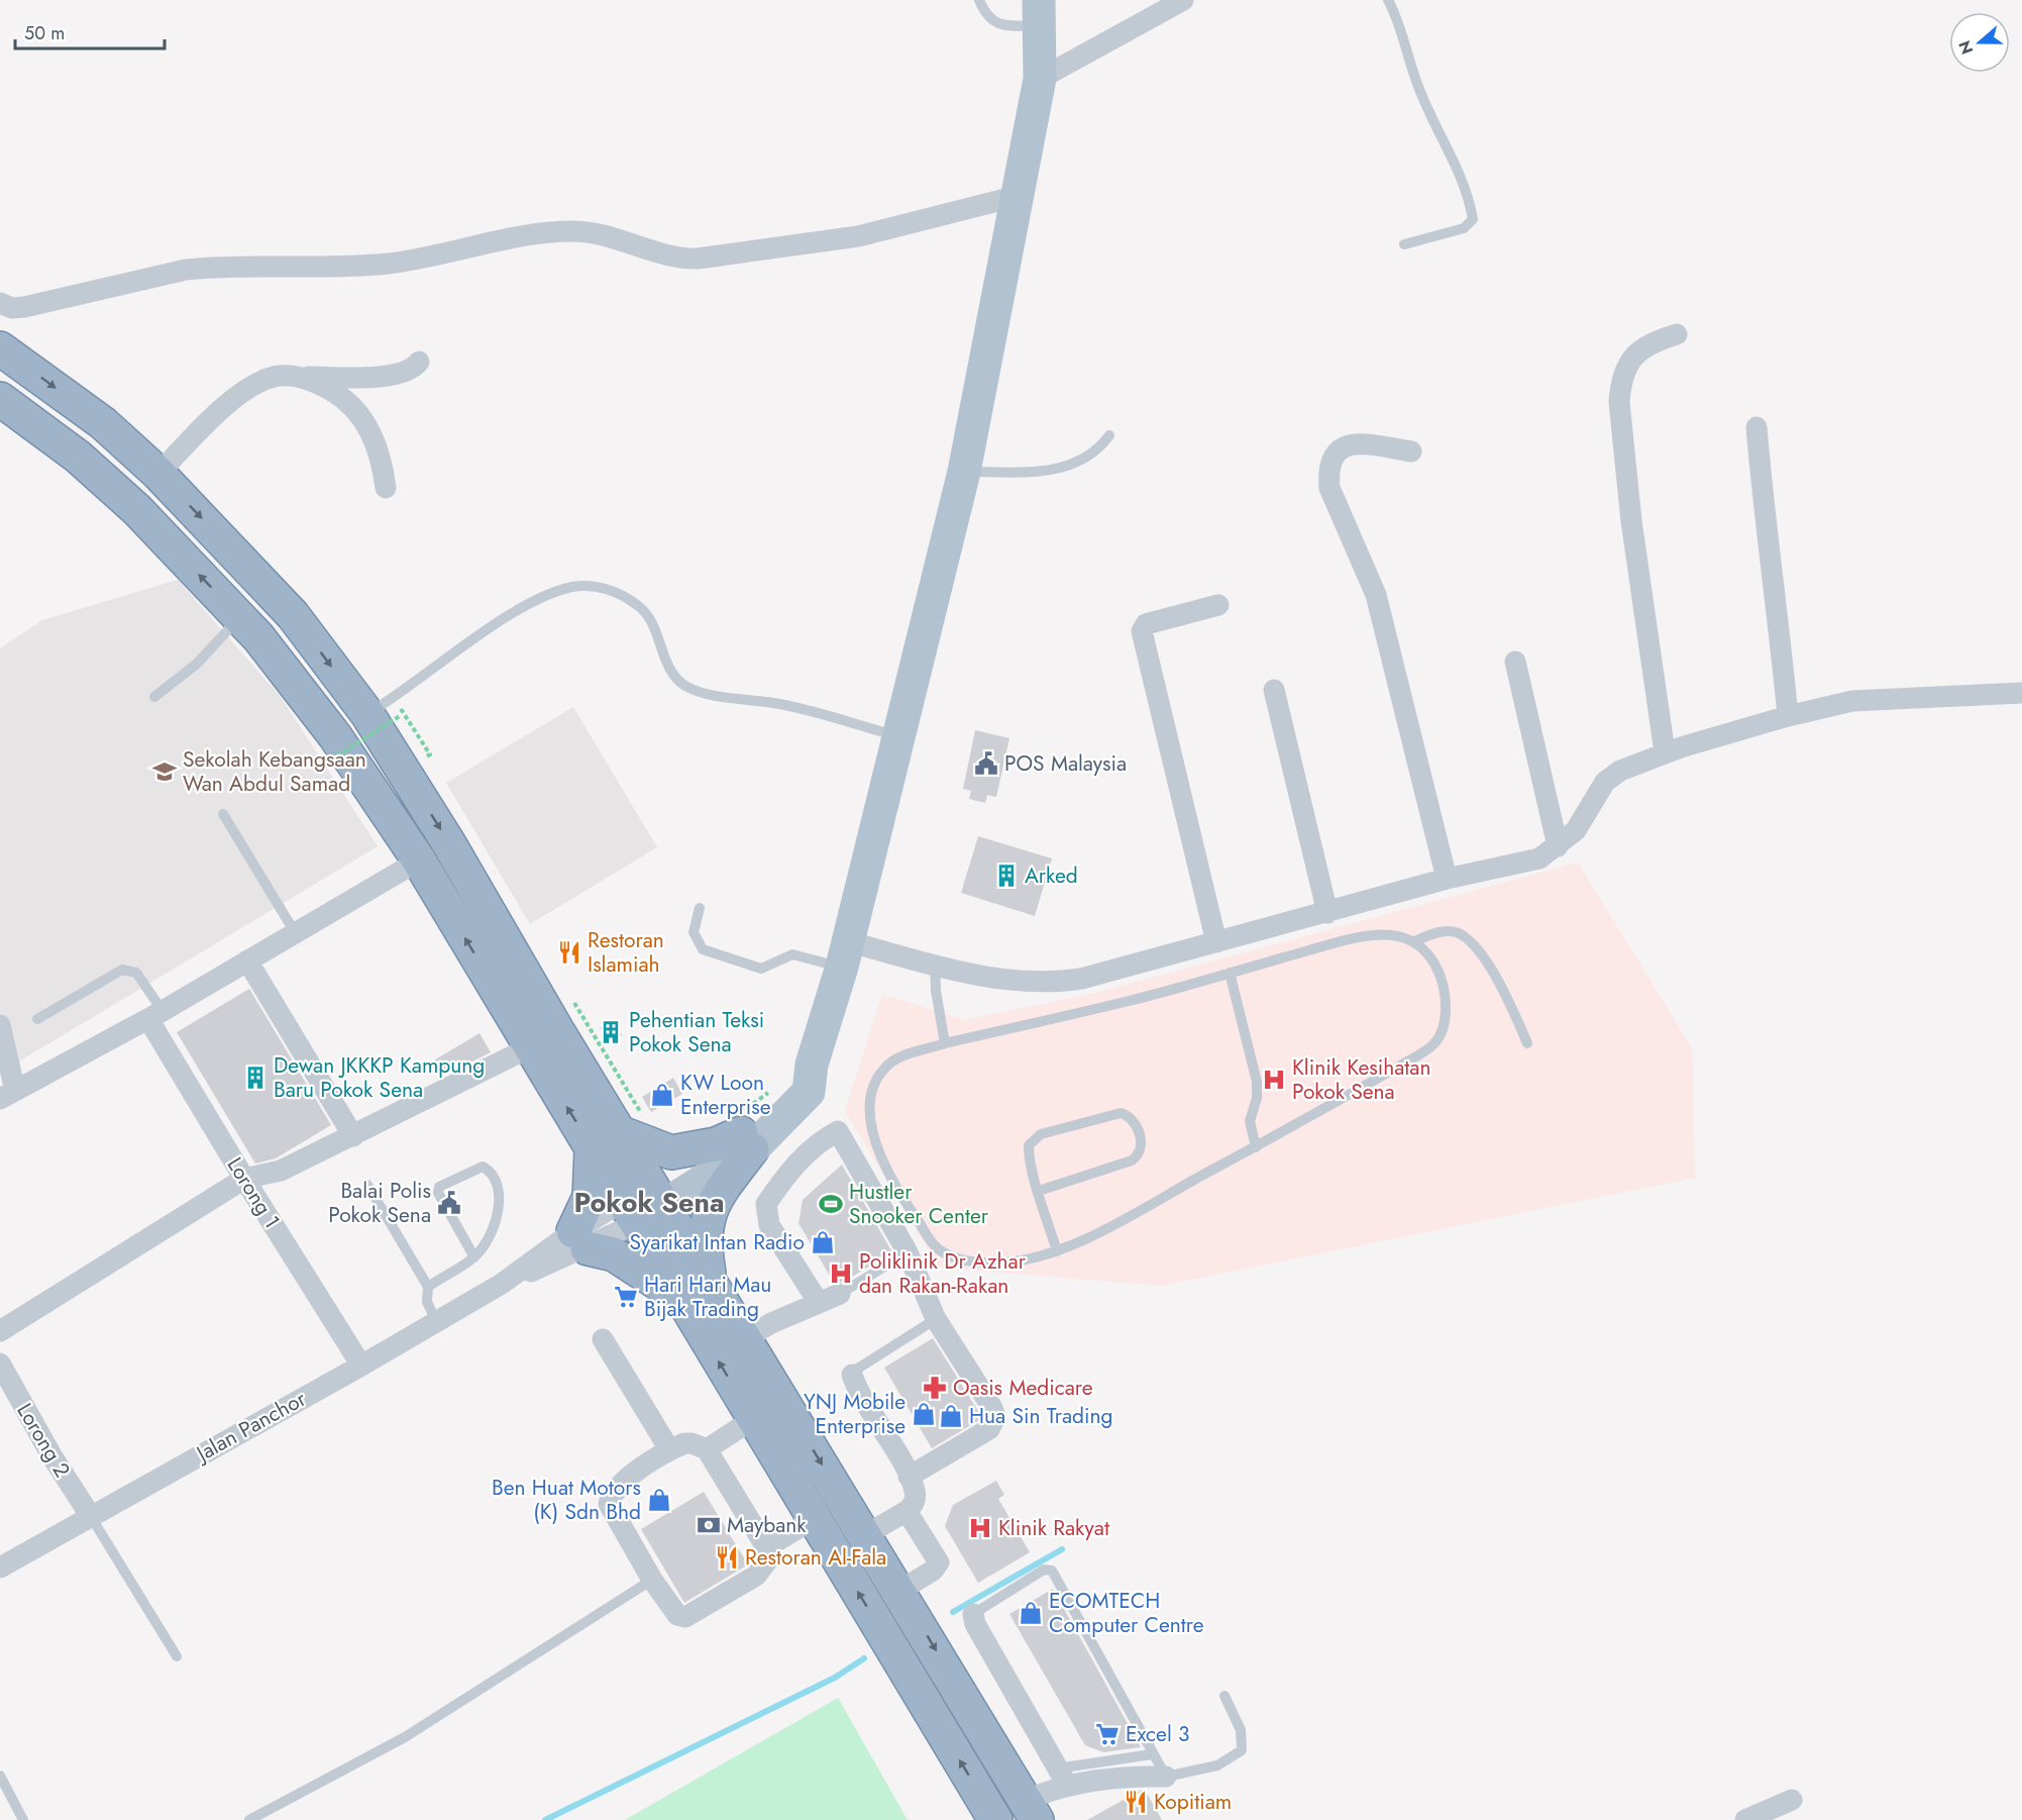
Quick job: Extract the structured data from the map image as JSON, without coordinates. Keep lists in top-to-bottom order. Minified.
{"streets":{"street":["Lorong 1","Jalan Panchor","Lorong 2"]},"crossings":[["Lorong 1","Jalan Panchor"],["Jalan Panchor","Lorong 2"]],"districts":["Pokok Sena"],"places":{"public building":["POS Malaysia","Balai Polis Pokok Sena"],"school or university":["Sekolah Kebangsaan Wan Abdul Samad"],"building":["Arked","Pehentian Teksi Pokok Sena","Dewan JKKKP Kampung Baru Pokok Sena"],"restaurant":["Restoran Islamiah","Restoran Al-Fala","Kopitiam"],"hospital":["Klinik Kesihatan Pokok Sena","Poliklinik Dr Azhar dan Rakan-Rakan","Klinik Rakyat"],"shop":["KW Loon Enterprise","Syarikat Intan Radio","YNJ Mobile Enterprise","Hua Sin Trading","Ben Huat Motors (K) Sdn Bhd","ECOMTECH Computer Centre"],"sports":["Hustler Snooker Center"],"supermarket":["Hari Hari Mau Bijak Trading","Excel 3"],"pharmacy":["Oasis Medicare"],"bank":["Maybank"]},"scale_bar":"50 m","north":"left"}
